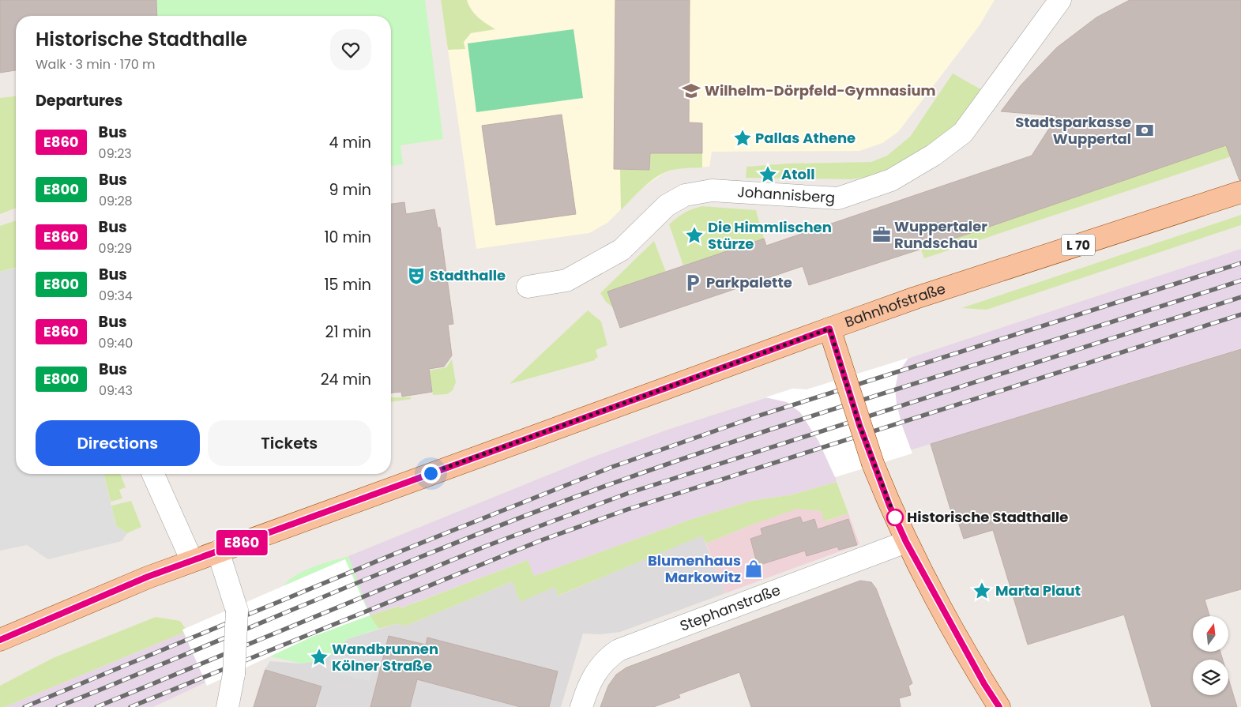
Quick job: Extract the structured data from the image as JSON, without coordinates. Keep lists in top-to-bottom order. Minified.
{"streets":{"main road":["L 70","Bahnhofstraße"],"street":["Johannisberg","Stephanstraße"]},"places":{"school or university":["Wilhelm-Dörpfeld-Gymnasium"],"bank":["Stadtsparkasse Wuppertal"],"place":["Pallas Athene","Atoll","Die Himmlischen Stürze","Marta Plaut","Wandbrunnen Kölner Straße"],"office":["Wuppertaler Rundschau"],"theatre":["Stadthalle"],"parking":["Parkpalette"],"other":["Historische Stadthalle"],"shop":["Blumenhaus Markowitz"]},"lines":["bus line E860"],"north":"top","page":{"on_map":"E860","heading":[["Historische Stadthalle","Walk · 3 min · 170 m"],"Departures"],"list":[{"mark":"E860","name":"Bus","note":"09:23","value":"4 min"},{"mark":"E800","name":"Bus","note":"09:28","value":"9 min"},{"mark":"E860","name":"Bus","note":"09:29","value":"10 min"},{"mark":"E800","name":"Bus","note":"09:34","value":"15 min"},{"mark":"E860","name":"Bus","note":"09:40","value":"21 min"},{"mark":"E800","name":"Bus","note":"09:43","value":"24 min"}],"buttons":["Directions","Tickets"]}}
